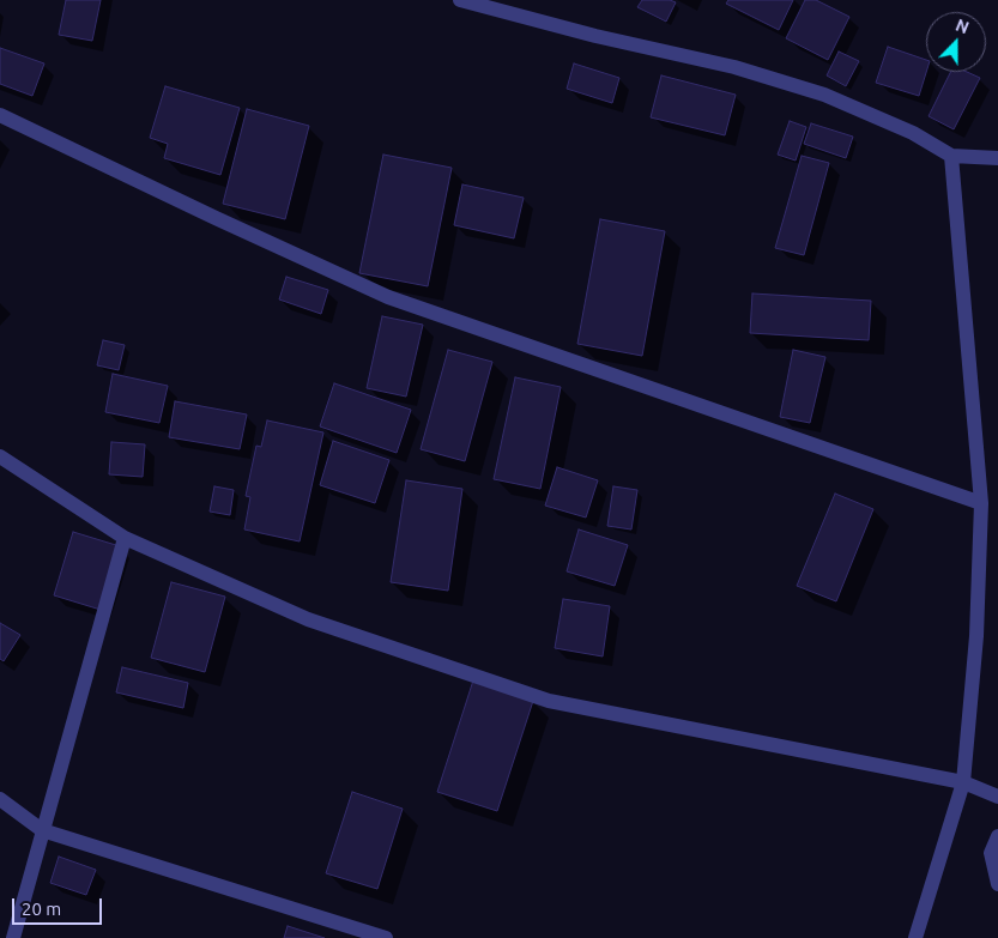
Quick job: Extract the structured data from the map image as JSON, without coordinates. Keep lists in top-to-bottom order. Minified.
{"scale_bar":"20 m","north":"top"}
